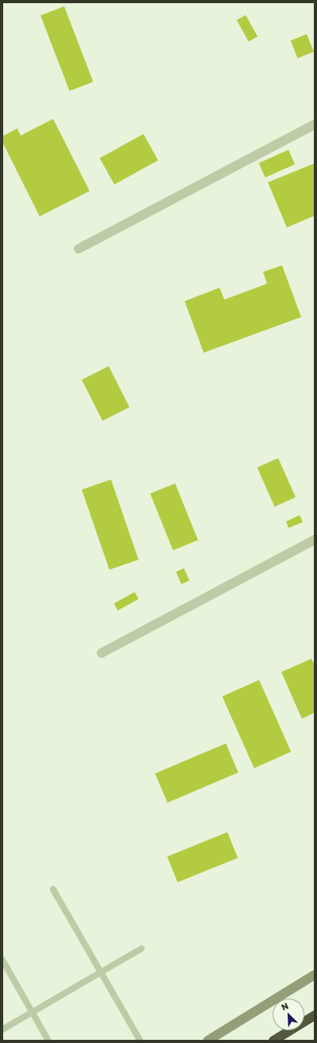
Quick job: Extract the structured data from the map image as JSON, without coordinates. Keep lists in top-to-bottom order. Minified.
{"north":"top left"}
